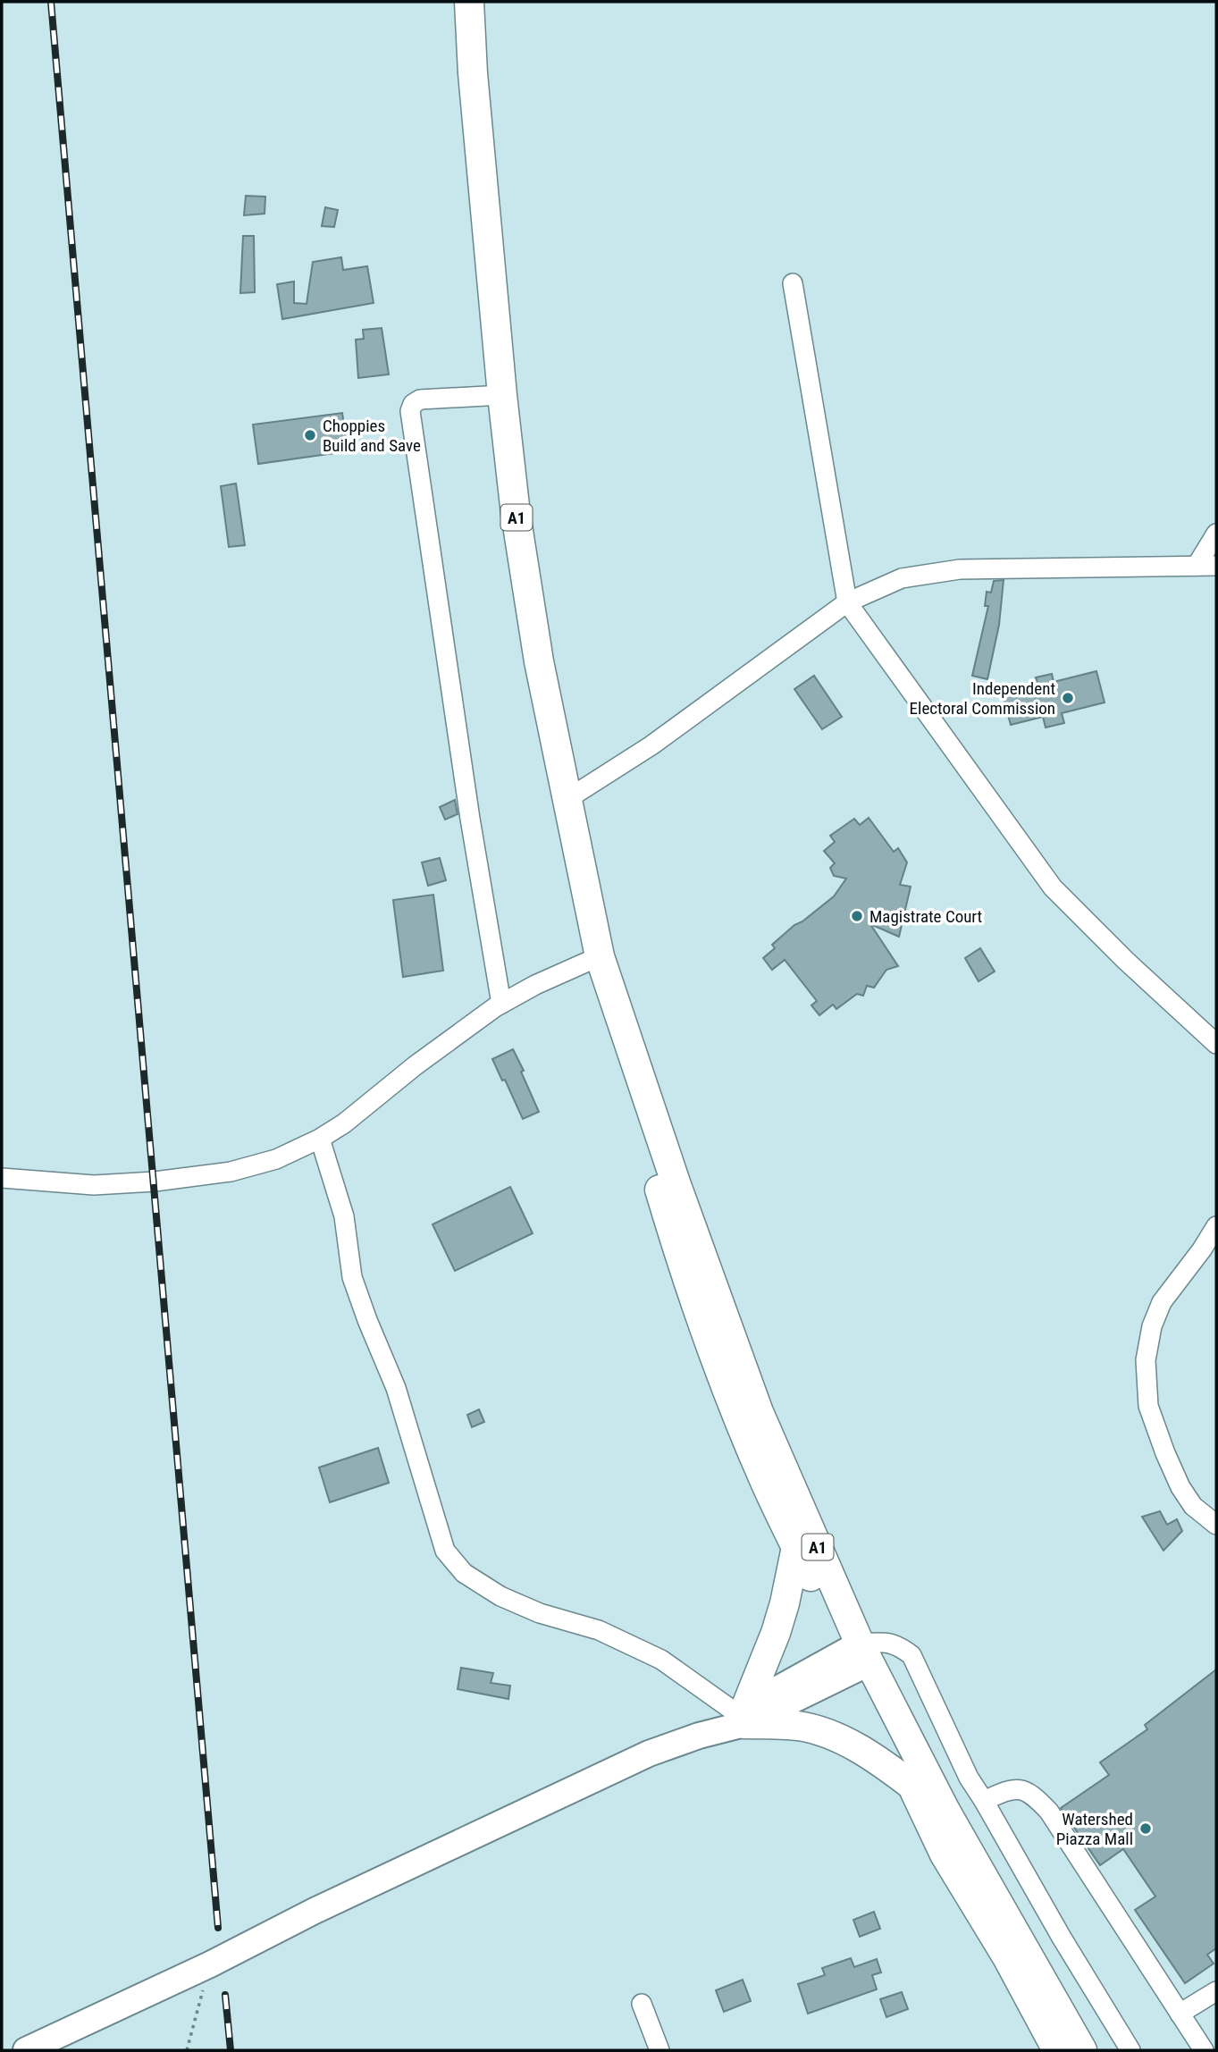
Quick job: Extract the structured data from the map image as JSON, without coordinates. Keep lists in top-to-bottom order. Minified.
{"streets":{"highway":["A1"]},"places":["Choppies Build and Save","Independent Electoral Commission","Magistrate Court","Watershed Piazza Mall"]}
